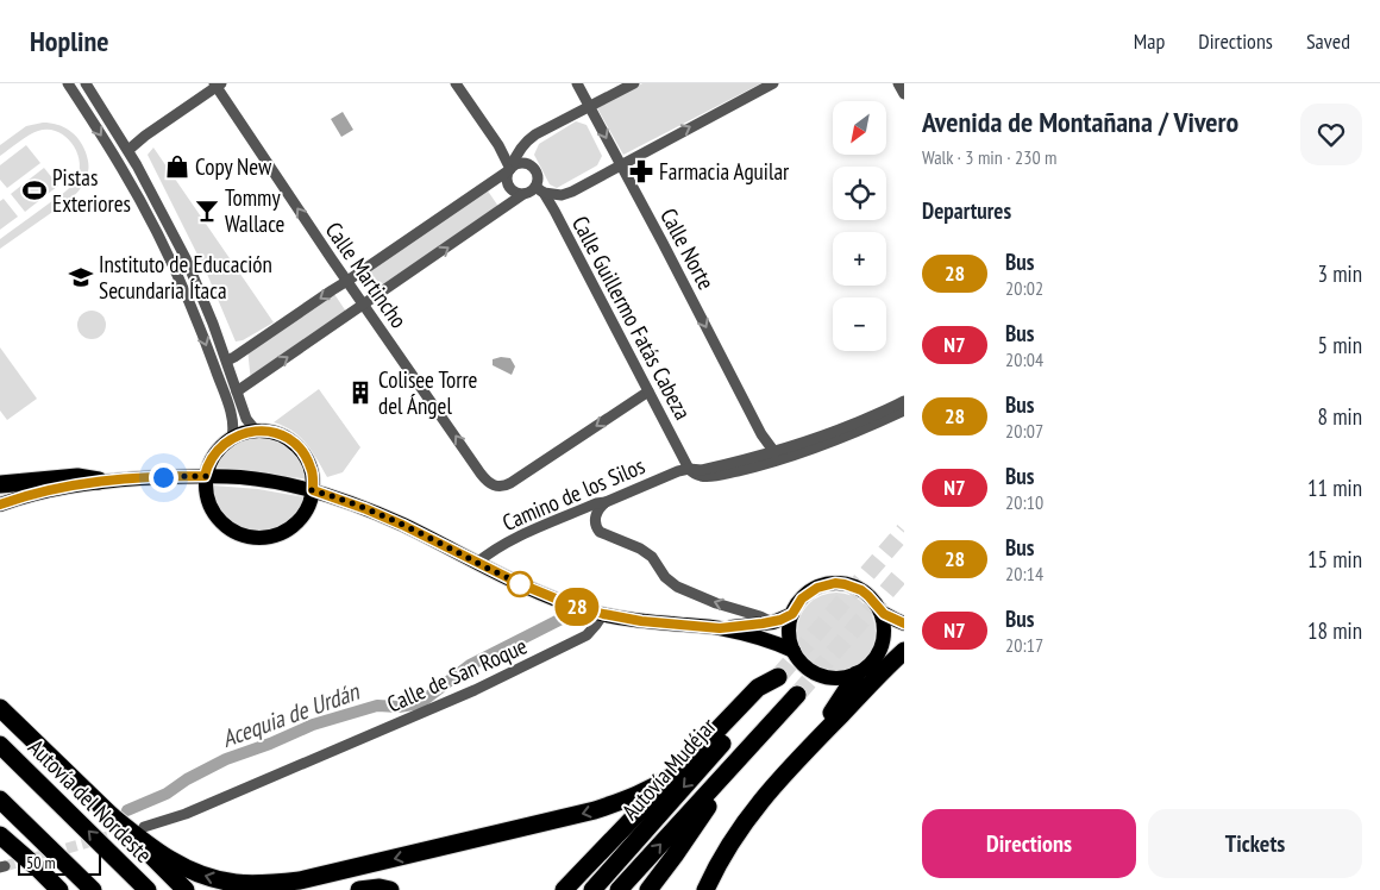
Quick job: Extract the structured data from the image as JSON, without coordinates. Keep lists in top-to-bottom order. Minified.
{"streets":{"highway":["Autovía Mudéjar","Autovía del Nordeste"],"street":["Calle Norte","Calle Martincho","Calle Guillermo Fatás Cabeza","Camino de los Silos","Calle de San Roque"]},"crossings":[["Calle Norte","Camino de los Silos"],["Calle Martincho","Calle Guillermo Fatás Cabeza"],["Calle Guillermo Fatás Cabeza","Camino de los Silos"]],"one_way":["Calle Norte"],"water":["Acequia de Urdán"],"places":{"shop":["Copy New"],"pharmacy":["Farmacia Aguilar"],"sports":["Pistas Exteriores"],"bar":["Tommy Wallace"],"school or university":["Instituto de Educación Secundaria Ítaca"],"building":["Colisee Torre del Ángel"]},"lines":["bus line 28"],"scale_bar":"50 m","north":"bottom left","page":{"header":"Hopline","nav":["Map","Directions","Saved"],"on_map":"28","heading":[["Avenida de Montañana / Vivero","Walk · 3 min · 230 m"],"Departures"],"map_buttons":["+","−"],"list":[{"mark":"28","name":"Bus","note":"20:02","value":"3 min"},{"mark":"N7","name":"Bus","note":"20:04","value":"5 min"},{"mark":"28","name":"Bus","note":"20:07","value":"8 min"},{"mark":"N7","name":"Bus","note":"20:10","value":"11 min"},{"mark":"28","name":"Bus","note":"20:14","value":"15 min"},{"mark":"N7","name":"Bus","note":"20:17","value":"18 min"}],"buttons":["Directions","Tickets"],"scale":"50 m"}}
